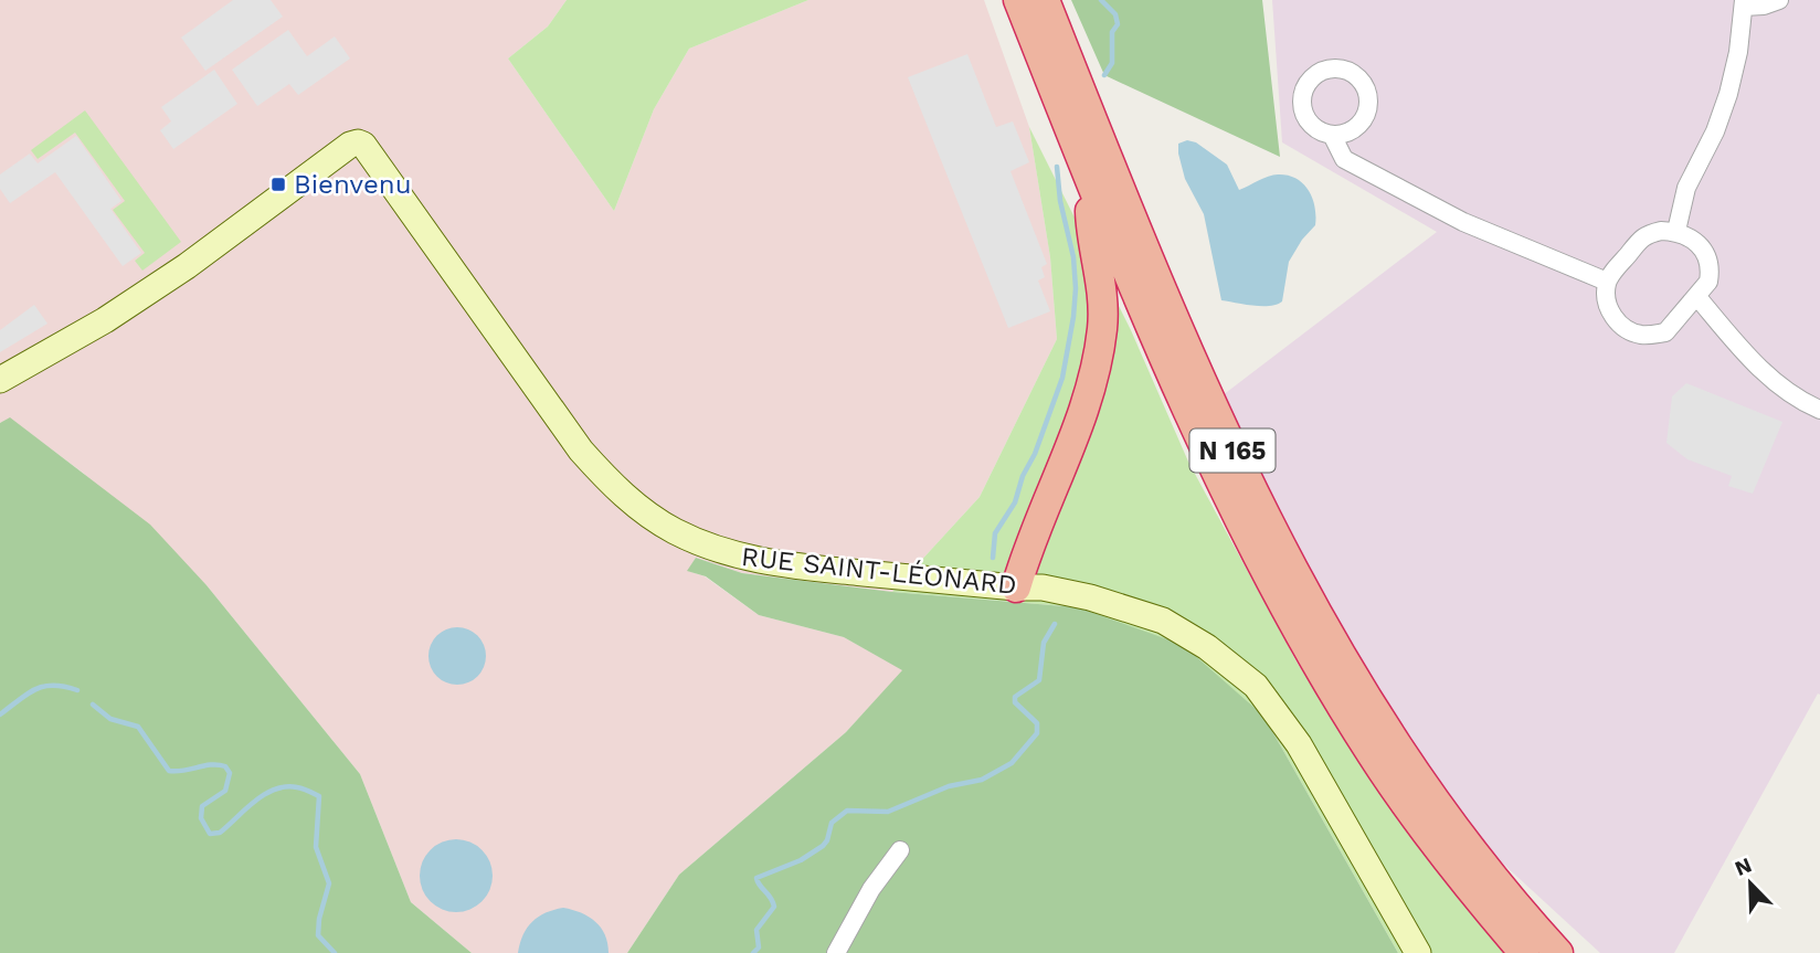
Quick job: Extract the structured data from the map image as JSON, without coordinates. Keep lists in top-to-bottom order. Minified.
{"streets":{"highway":["N 165"],"main road":["RUE SAINT-LÉONARD"]},"places":{"transit":["Bienvenu"]},"north":"top left"}
